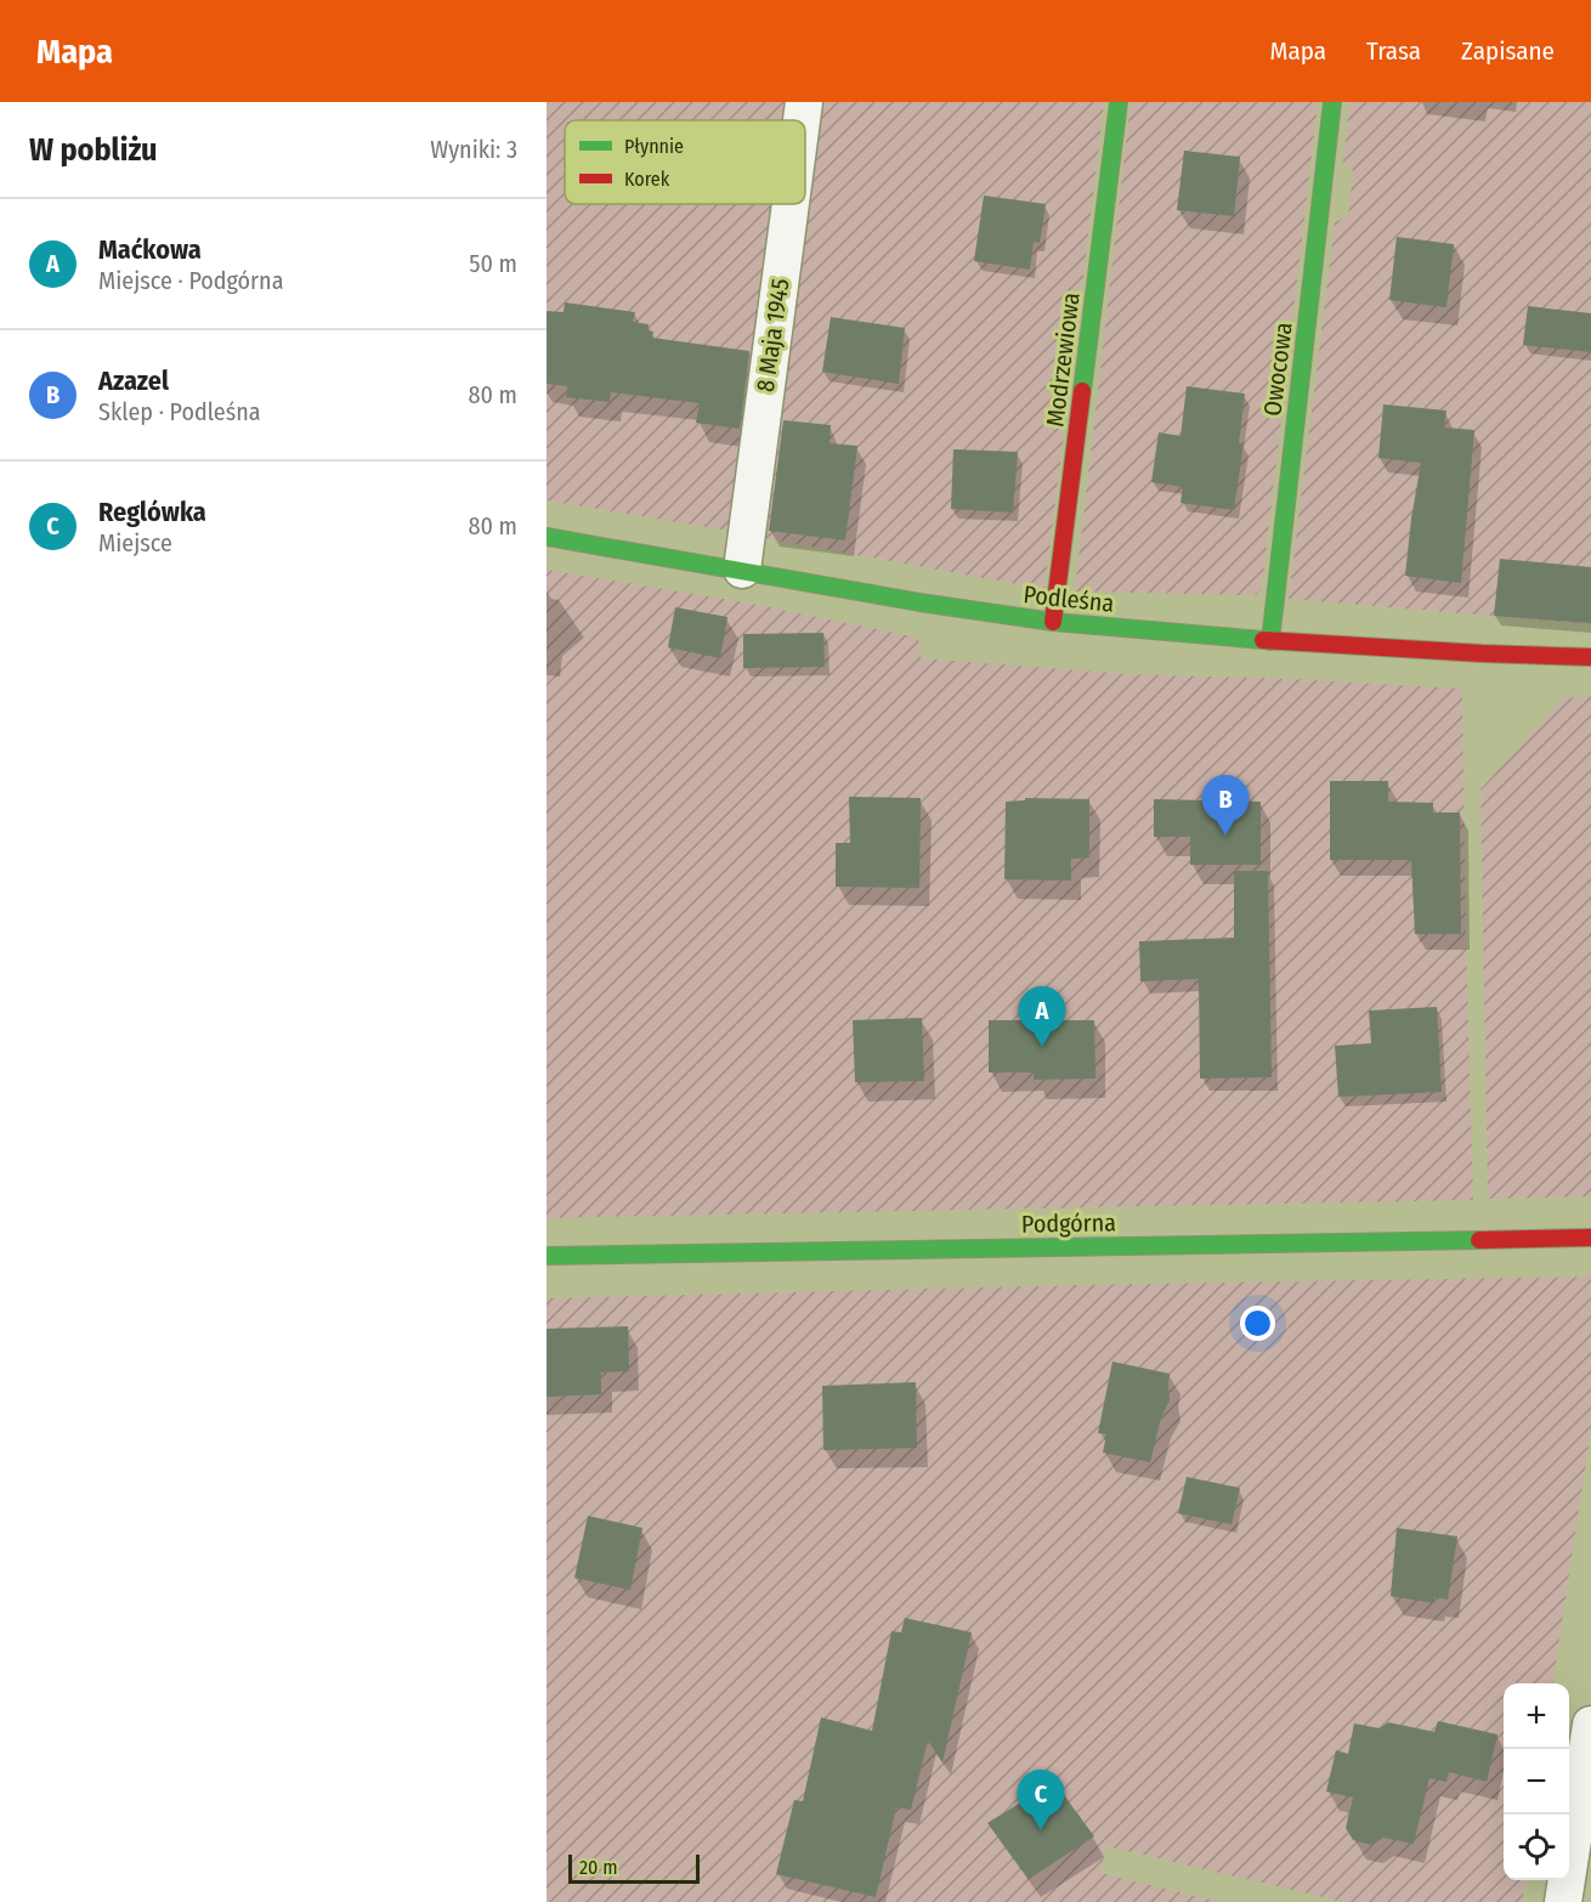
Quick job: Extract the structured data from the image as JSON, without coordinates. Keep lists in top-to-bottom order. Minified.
{"streets":{"street":["8 Maja 1945","Modrzewiowa","Owocowa","Podleśna","Podgórna"]},"crossings":[["8 Maja 1945","Podleśna"],["Modrzewiowa","Podleśna"],["Owocowa","Podleśna"]],"legend":["Płynnie","Korek"],"scale_bar":"20 m","page":{"header":"Mapa","nav":["Mapa","Trasa","Zapisane"],"heading":["W pobliżu","Wyniki: 3"],"list":[{"mark":"A","name":"Maćkowa","note":"Miejsce · Podgórna","value":"50 m"},{"mark":"B","name":"Azazel","note":"Sklep · Podleśna","value":"80 m"},{"mark":"C","name":"Reglówka","note":"Miejsce","value":"80 m"}],"pins":["B","A","C"],"map_buttons":["+","−"],"scale":"20 m"}}
